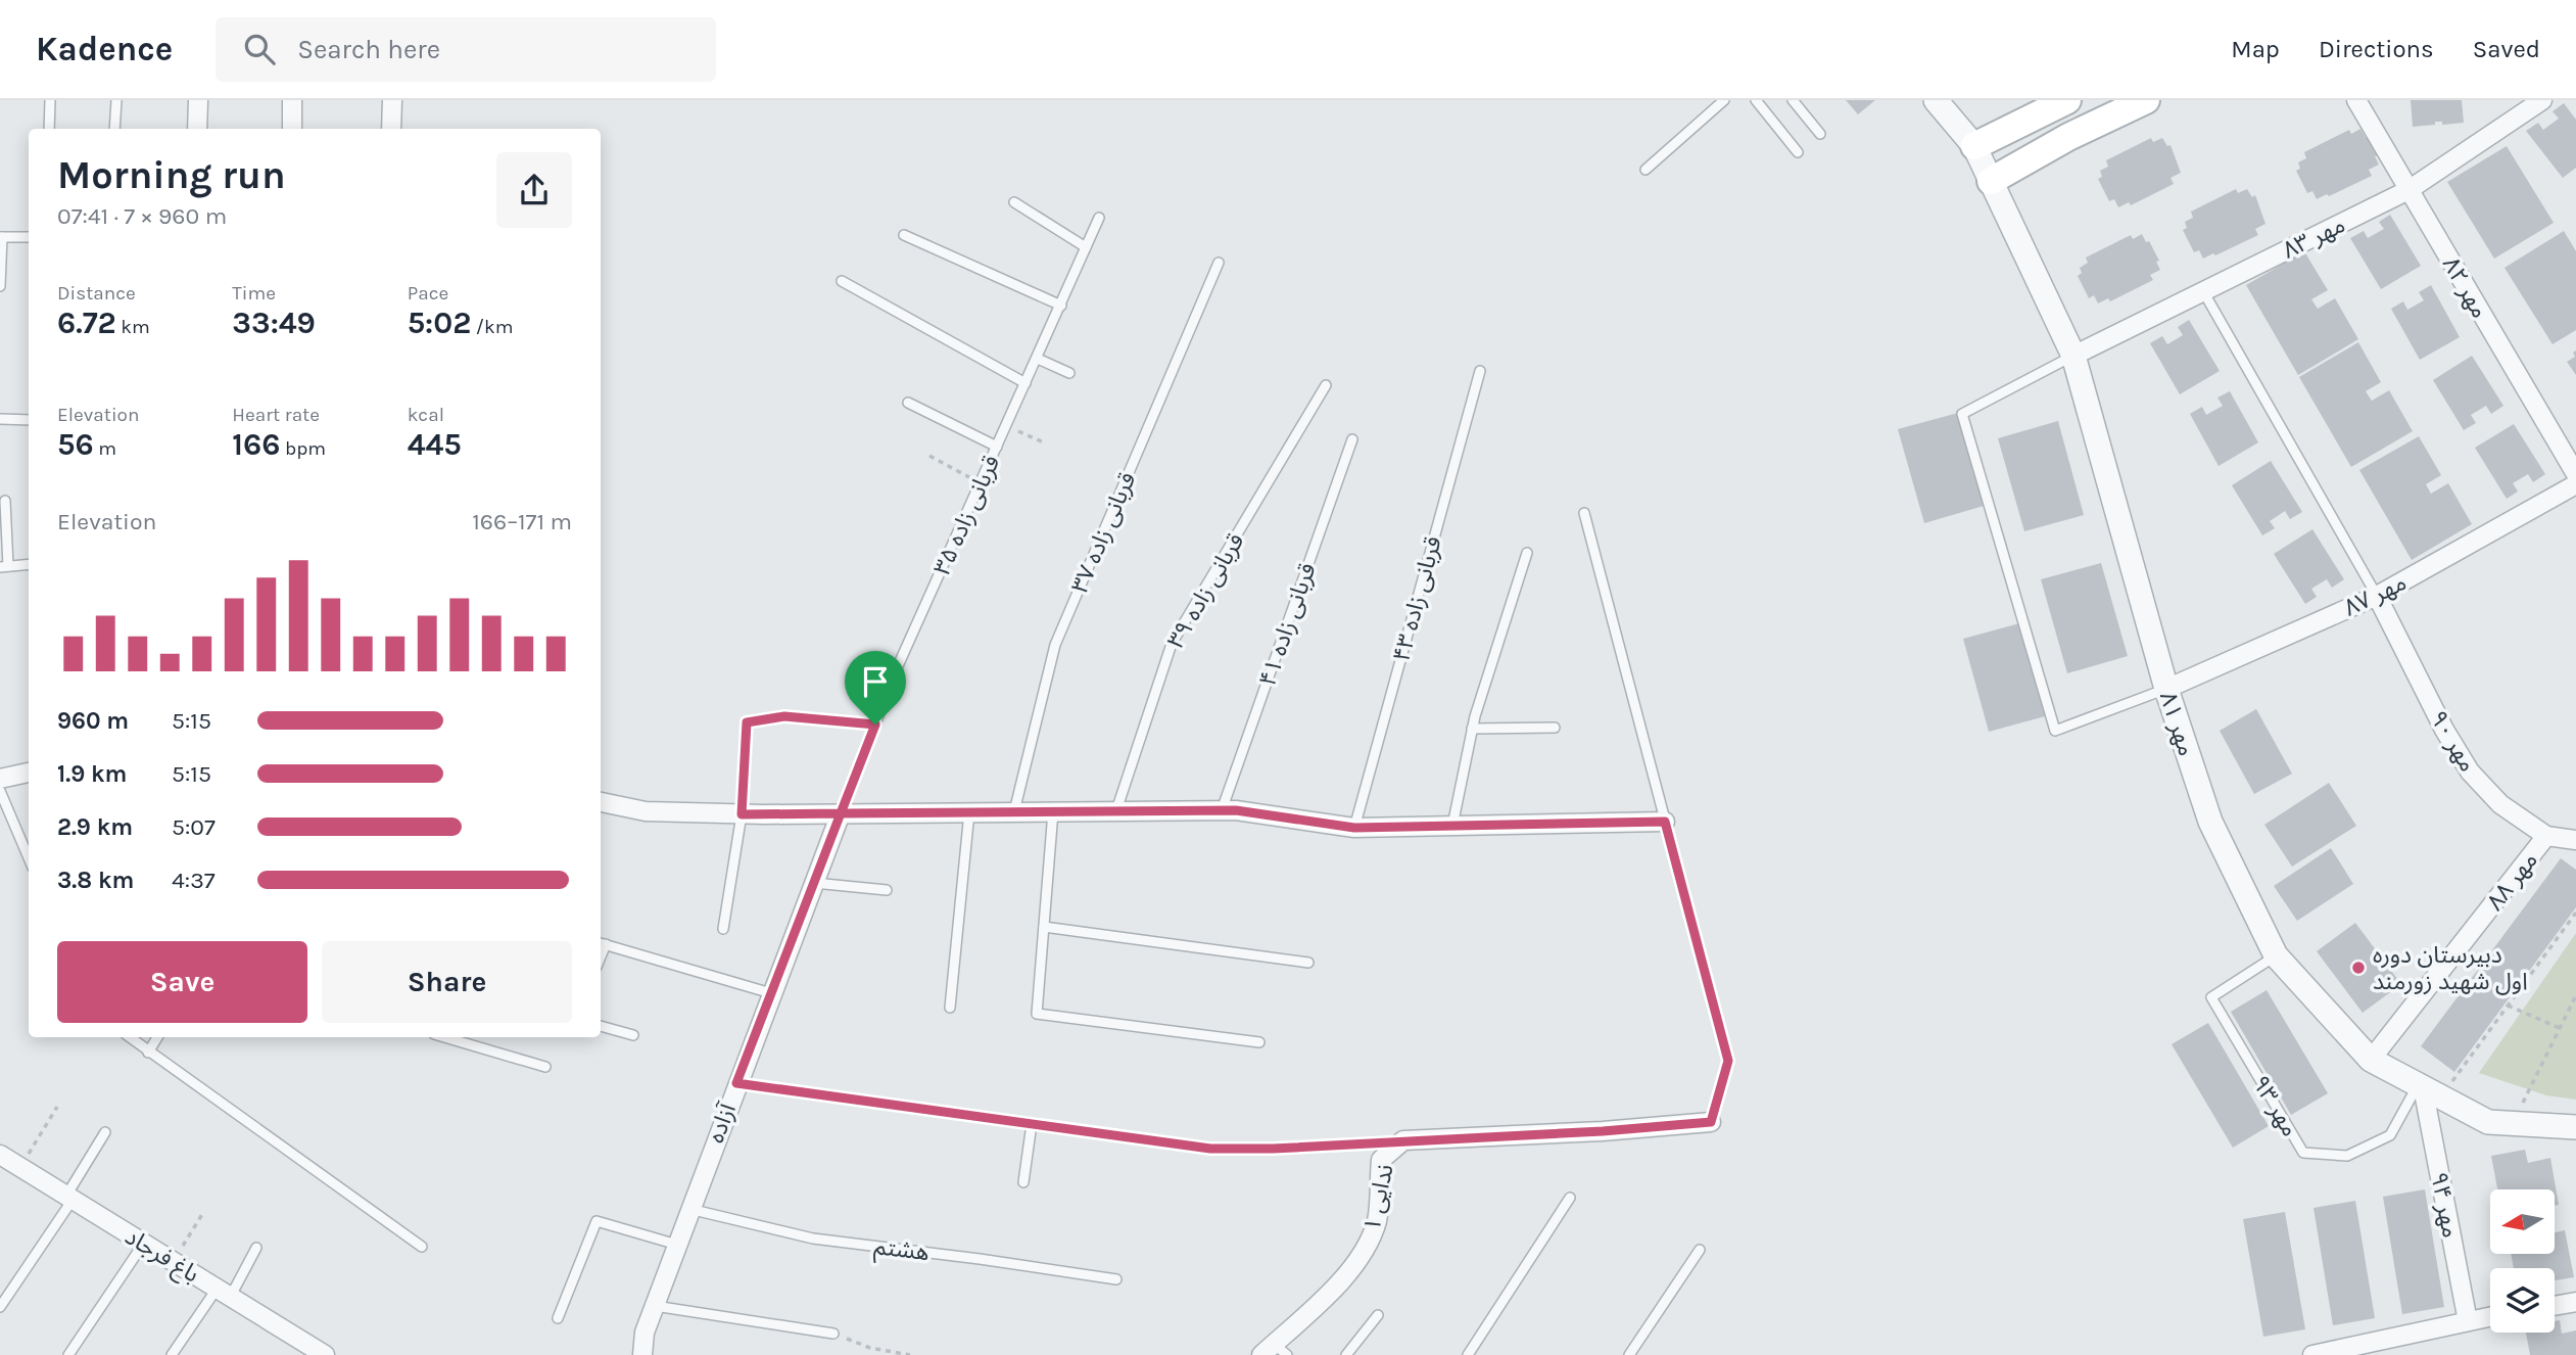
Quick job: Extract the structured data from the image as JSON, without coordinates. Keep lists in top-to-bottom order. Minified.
{"streets":{"street":["مهر ۸۳","مهر ۸۲","مهر ۸۷","مهر ۸۱","مهر ۹۰","مهر ۸۸","آزاده","ندایی ۱","مهر ۹۴","باغ فرجاد"],"lane":["قربانی زاده ۳۵","قربانی زاده ۳۷","قربانی زاده ۳۹","قربانی زاده ۴۳","قربانی زاده ۴۱","مهر ۹۳","هشتم"]},"crossings":[["مهر ۸۳","مهر ۸۲"],["مهر ۸۳","مهر ۸۱"],["قربانی زاده ۳۵","آزاده"],["مهر ۸۷","مهر ۸۱"],["مهر ۸۷","مهر ۹۰"],["مهر ۸۱","مهر ۸۸"],["مهر ۸۱","مهر ۹۳"],["مهر ۸۱","مهر ۹۴"],["مهر ۹۰","مهر ۸۸"],["مهر ۹۳","مهر ۹۴"],["آزاده","هشتم"]],"places":["دبیرستان دوره اول شهید زورمند"],"north":"left","page":{"header":"Kadence","search":"Search here","nav":["Map","Directions","Saved"],"heading":["Morning run","07:41 · 7 × 960 m"],"stats":[["Distance","6.72 km"],["Time","33:49"],["Pace","5:02 /km"],["Elevation","56 m"],["Heart rate","166 bpm"],["kcal","445"]],"chart":["Elevation","166–171 m"],"list":[{"name":"960 m","note":"5:15"},{"name":"1.9 km","note":"5:15"},{"name":"2.9 km","note":"5:07"},{"name":"3.8 km","note":"4:37"}],"buttons":["Save","Share"]}}
